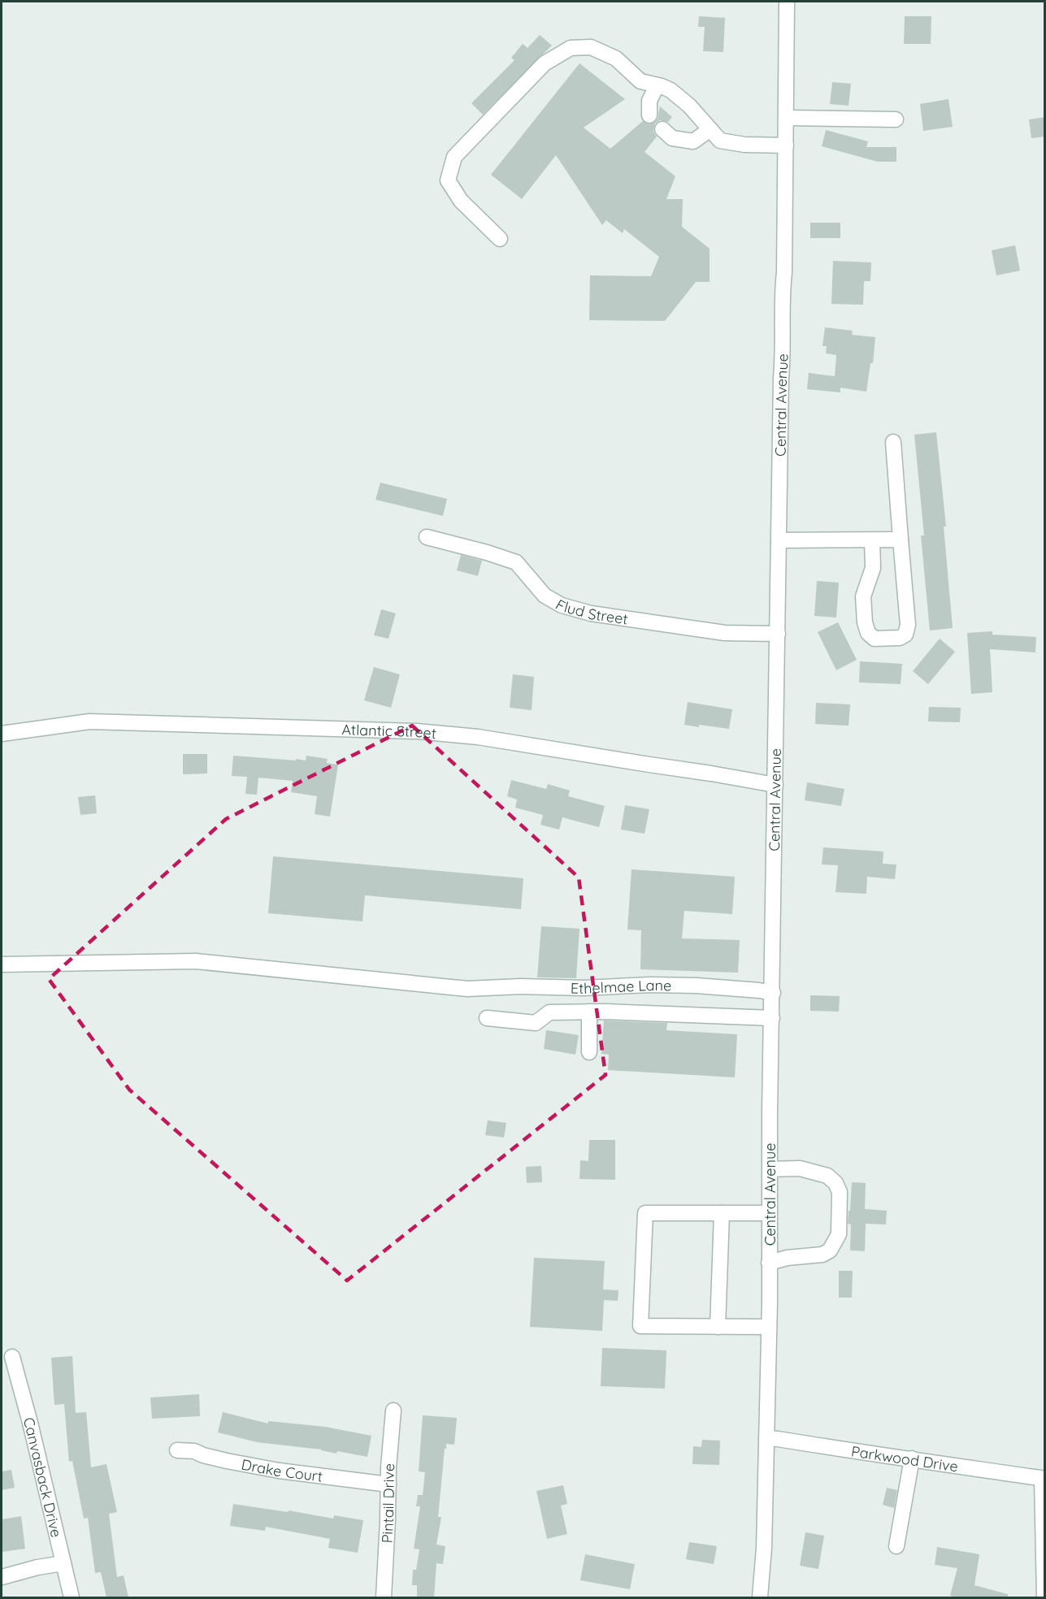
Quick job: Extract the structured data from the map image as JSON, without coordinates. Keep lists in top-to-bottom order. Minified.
{"streets":{"street":["Central Avenue","Flud Street","Atlantic Street","Ethelmae Lane","Parkwood Drive","Drake Court","Canvasback Drive","Pintail Drive"]},"crossings":[["Central Avenue","Flud Street"],["Central Avenue","Atlantic Street"],["Central Avenue","Ethelmae Lane"],["Central Avenue","Parkwood Drive"],["Drake Court","Pintail Drive"]]}
